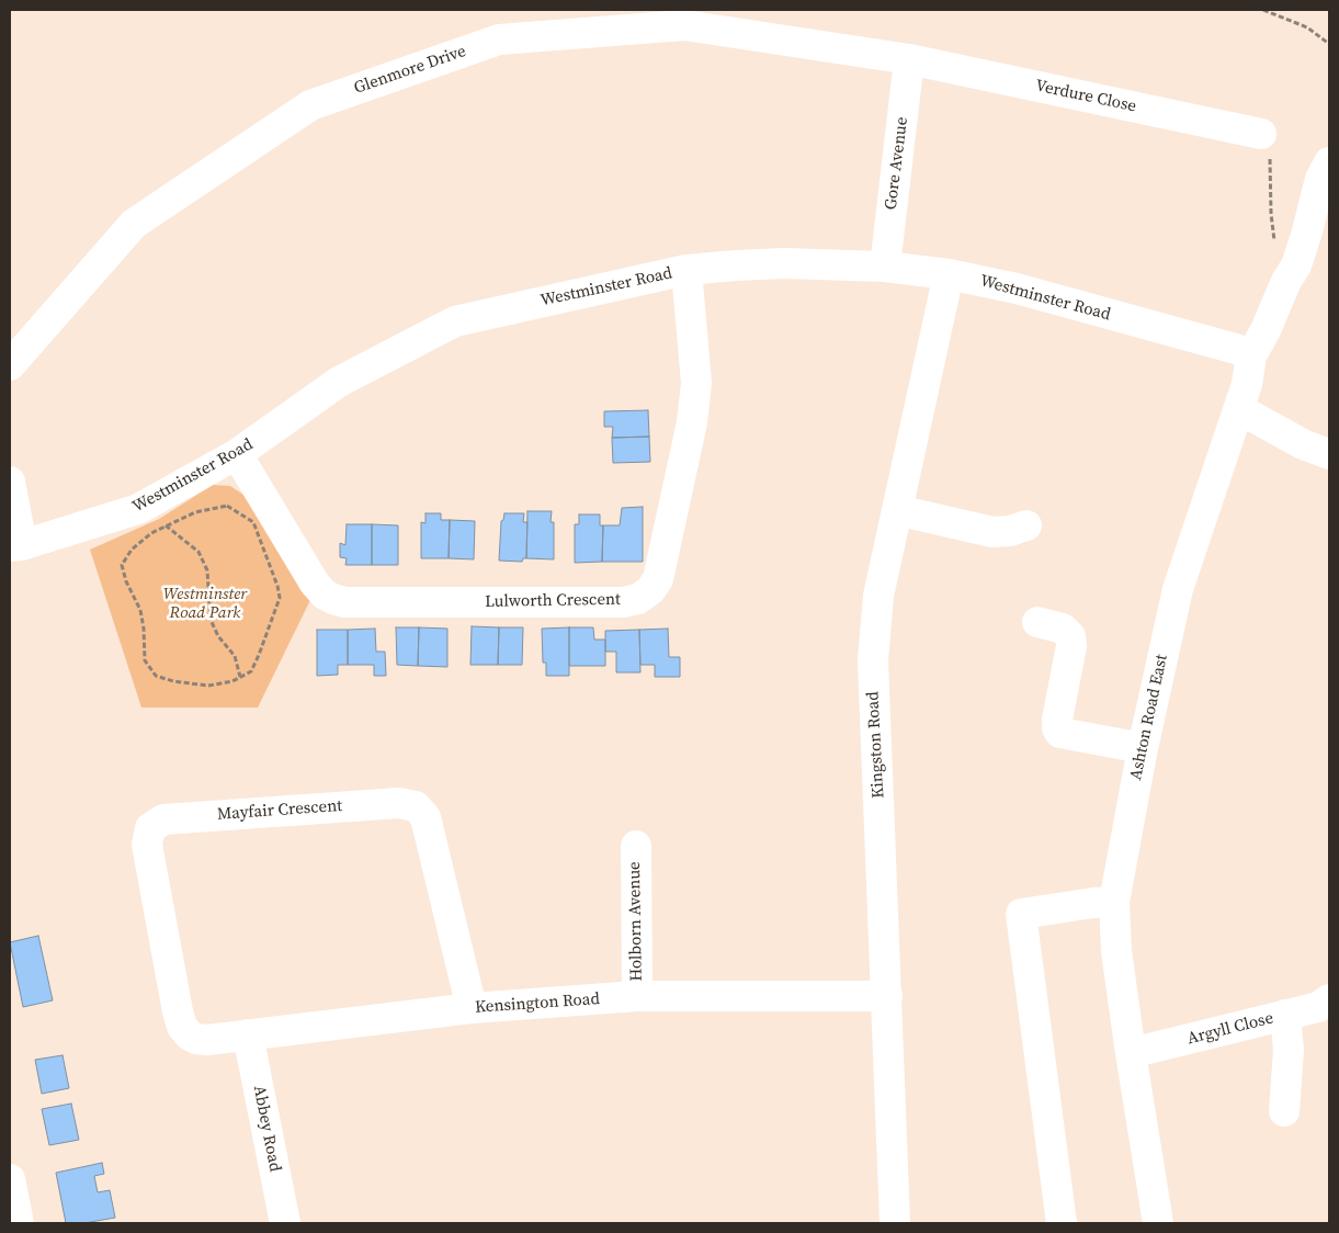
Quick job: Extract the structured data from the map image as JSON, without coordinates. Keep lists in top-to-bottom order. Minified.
{"streets":{"street":["Glenmore Drive","Verdure Close","Gore Avenue","Westminster Road","Lulworth Crescent","Ashton Road East","Kingston Road","Mayfair Crescent","Holborn Avenue","Kensington Road","Argyll Close","Abbey Road"]},"crossings":[["Glenmore Drive","Verdure Close"],["Glenmore Drive","Gore Avenue"],["Verdure Close","Gore Avenue"],["Gore Avenue","Westminster Road"],["Westminster Road","Lulworth Crescent"],["Westminster Road","Ashton Road East"],["Westminster Road","Kingston Road"],["Ashton Road East","Argyll Close"],["Kingston Road","Kensington Road"],["Mayfair Crescent","Kensington Road"],["Holborn Avenue","Kensington Road"],["Kensington Road","Abbey Road"]],"parks":["Westminster Road Park"]}
